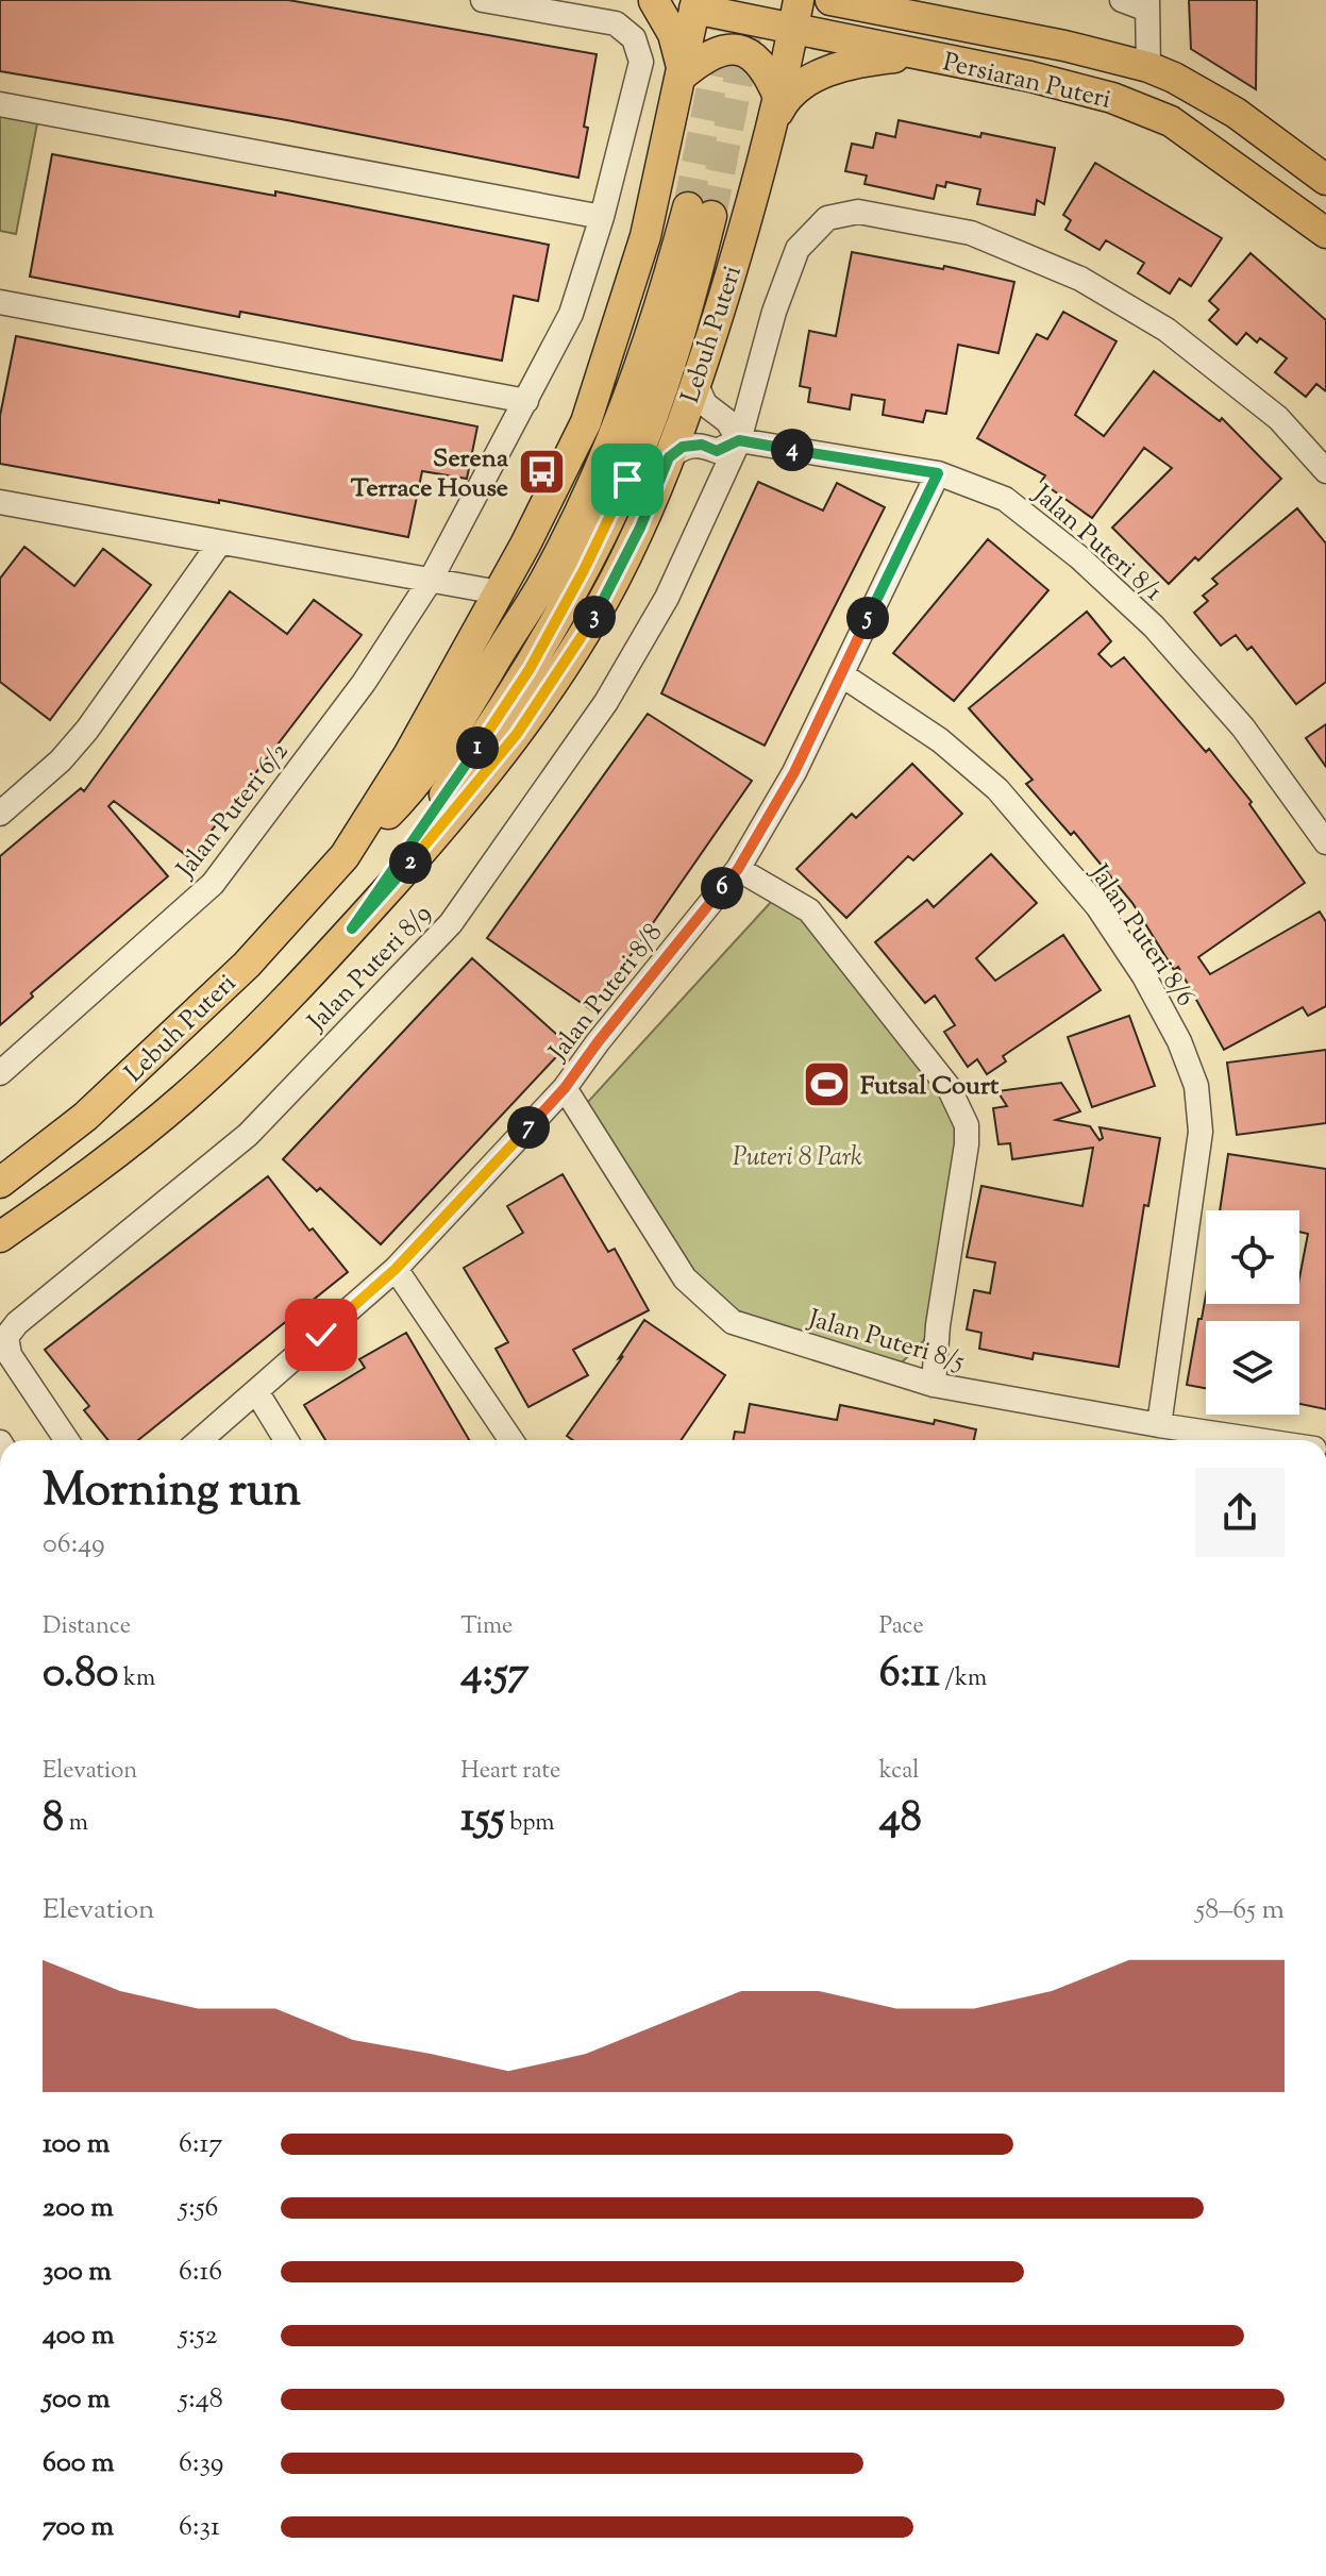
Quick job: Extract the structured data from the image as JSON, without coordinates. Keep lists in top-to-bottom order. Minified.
{"streets":{"main road":["Persiaran Puteri","Lebuh Puteri"],"street":["Jalan Puteri 8/1","Jalan Puteri 6/2","Jalan Puteri 8/6","Jalan Puteri 8/9","Jalan Puteri 8/8","Jalan Puteri 8/5"]},"crossings":[["Persiaran Puteri","Lebuh Puteri"],["Lebuh Puteri","Jalan Puteri 8/1"],["Jalan Puteri 8/1","Jalan Puteri 8/9"],["Jalan Puteri 8/1","Jalan Puteri 8/8"],["Jalan Puteri 8/6","Jalan Puteri 8/8"],["Jalan Puteri 8/6","Jalan Puteri 8/5"],["Jalan Puteri 8/8","Jalan Puteri 8/5"]],"parks":["Puteri 8 Park"],"places":{"bus stop":["Serena Terrace House"],"sports":["Futsal Court"]},"page":{"pins":["4","3","5","1","2","6","7"],"heading":["Morning run","06:49"],"stats":[["Distance","0.80 km"],["Time","4:57"],["Pace","6:11 /km"],["Elevation","8 m"],["Heart rate","155 bpm"],["kcal","48"]],"chart":["Elevation","58–65 m"],"list":[{"name":"100 m","note":"6:17"},{"name":"200 m","note":"5:56"},{"name":"300 m","note":"6:16"},{"name":"400 m","note":"5:52"},{"name":"500 m","note":"5:48"},{"name":"600 m","note":"6:39"},{"name":"700 m","note":"6:31"}]}}
